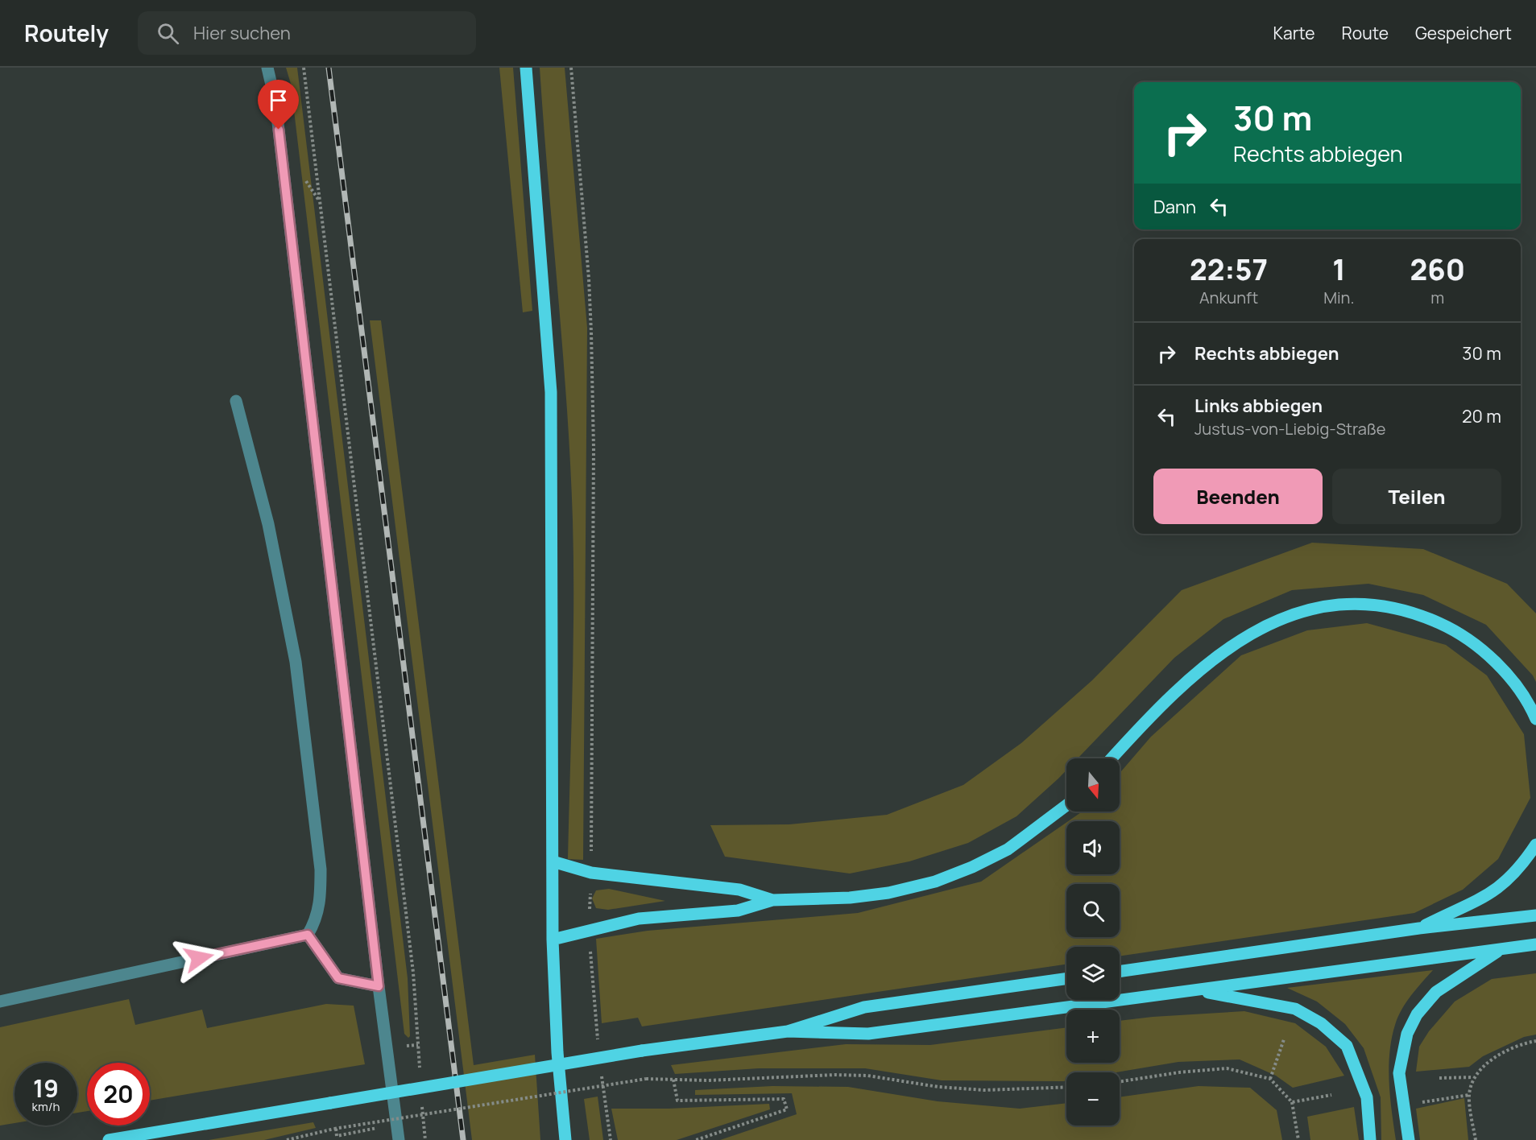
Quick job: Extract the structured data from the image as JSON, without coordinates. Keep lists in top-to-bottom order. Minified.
{"north":"bottom","page":{"header":"Routely","search":"Hier suchen","nav":["Karte","Route","Gespeichert"],"turn":["30 m","Rechts abbiegen"],"then":"Dann","eta":["22:57","Ankunft","1","Min.","260","m"],"list":[{"name":"Rechts abbiegen","value":"30 m"},{"name":"Links abbiegen","note":"Justus-von-Liebig-Straße","value":"20 m"}],"buttons":["Beenden","Teilen"],"map_buttons":["+","−"],"speed":"19 km/h","limit":"20"}}
